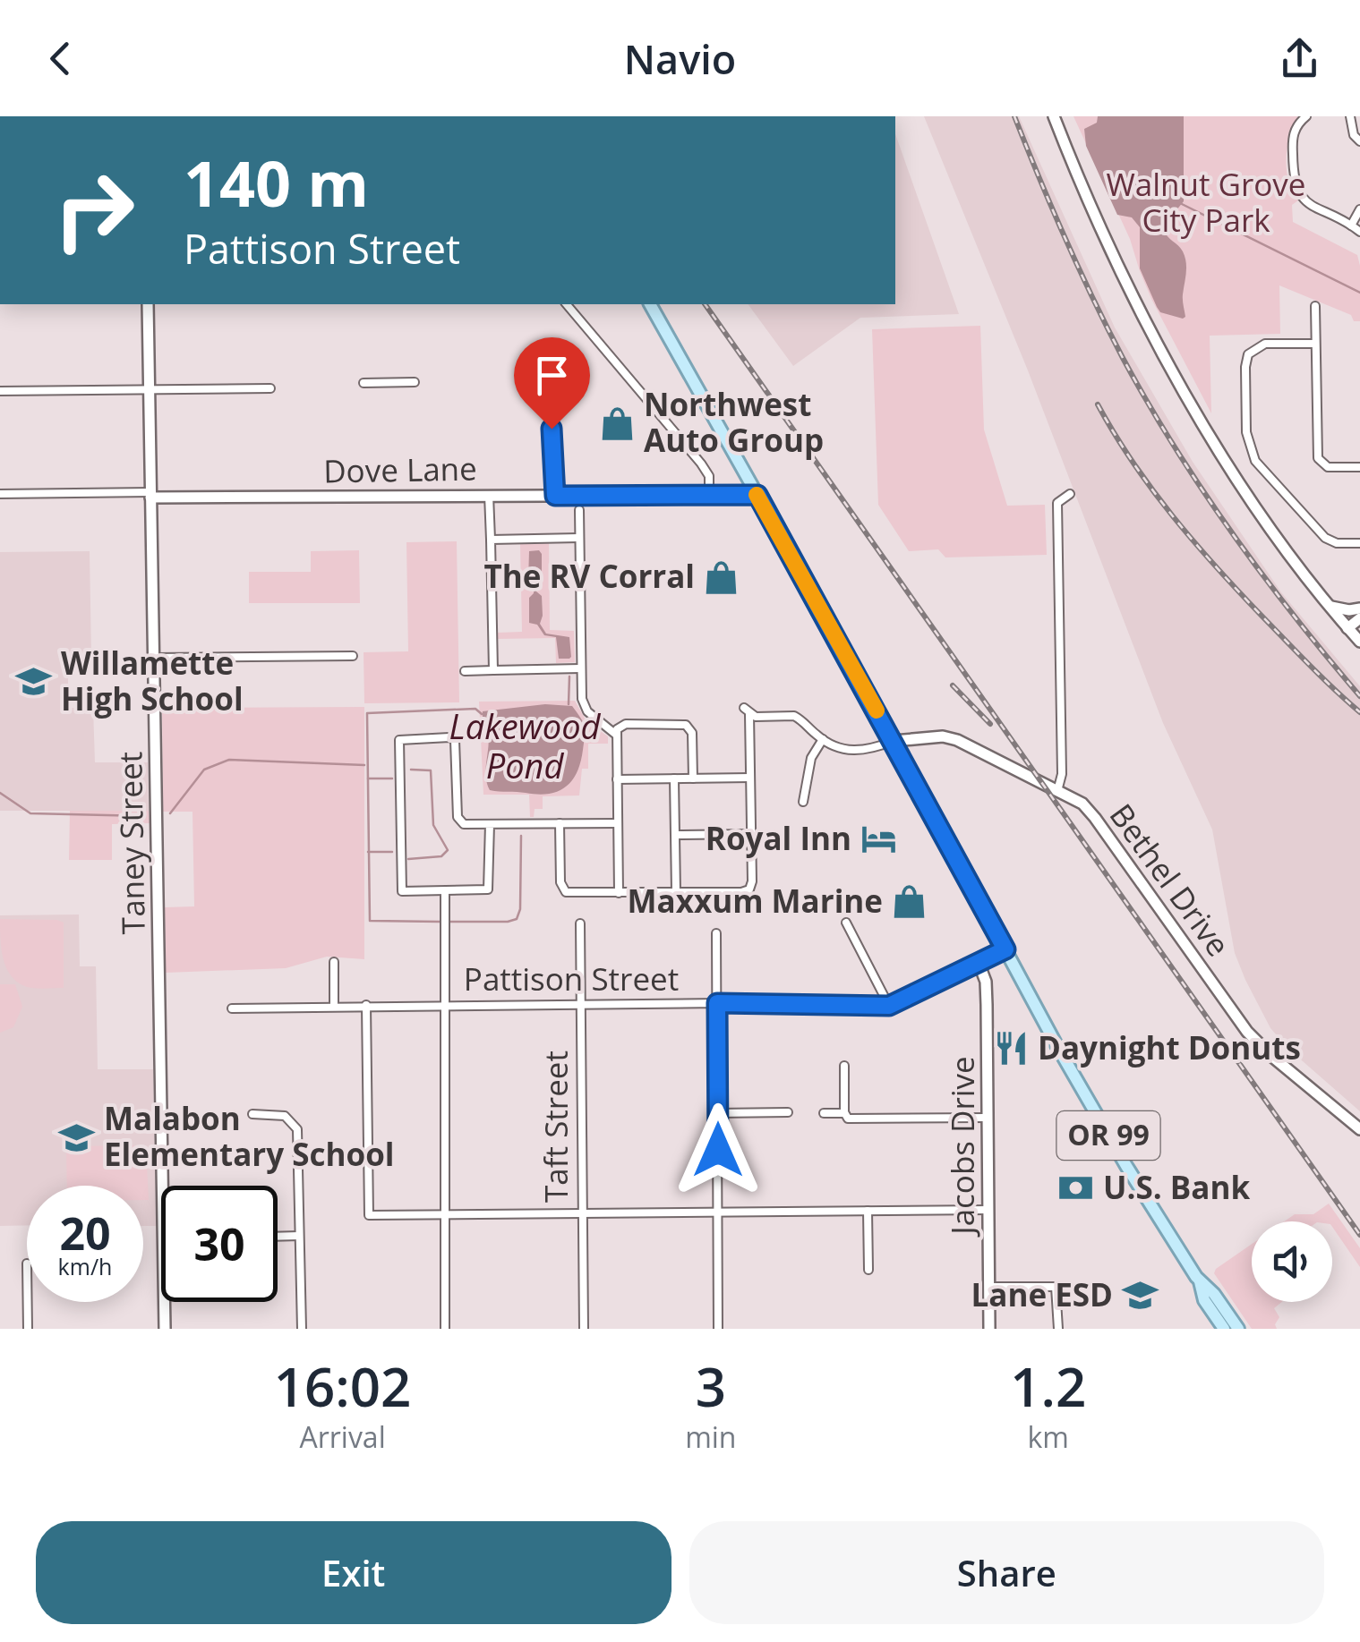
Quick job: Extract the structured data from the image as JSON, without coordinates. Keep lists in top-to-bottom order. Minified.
{"streets":{"main road":["OR 99"],"street":["Dove Lane","Taney Street","Bethel Drive","Pattison Street","Taft Street","Jacobs Drive"]},"crossings":[["Dove Lane","Taney Street"],["Dove Lane","OR 99"],["Bethel Drive","OR 99"],["Pattison Street","Taft Street"],["Pattison Street","OR 99"],["Pattison Street","Jacobs Drive"]],"water":["Lakewood Pond"],"parks":["Walnut Grove City Park"],"places":{"shop":["Northwest Auto Group","The RV Corral","Maxxum Marine"],"school or university":["Willamette High School","Malabon Elementary School","Lane ESD"],"hotel":["Royal Inn"],"restaurant":["Daynight Donuts"],"bank":["U.S. Bank"]},"page":{"header":"Navio","turn":["140 m","Pattison Street"],"speed":"20 km/h","limit":"30","eta":["16:02","Arrival","3","min","1.2","km"],"buttons":["Exit","Share"]}}
